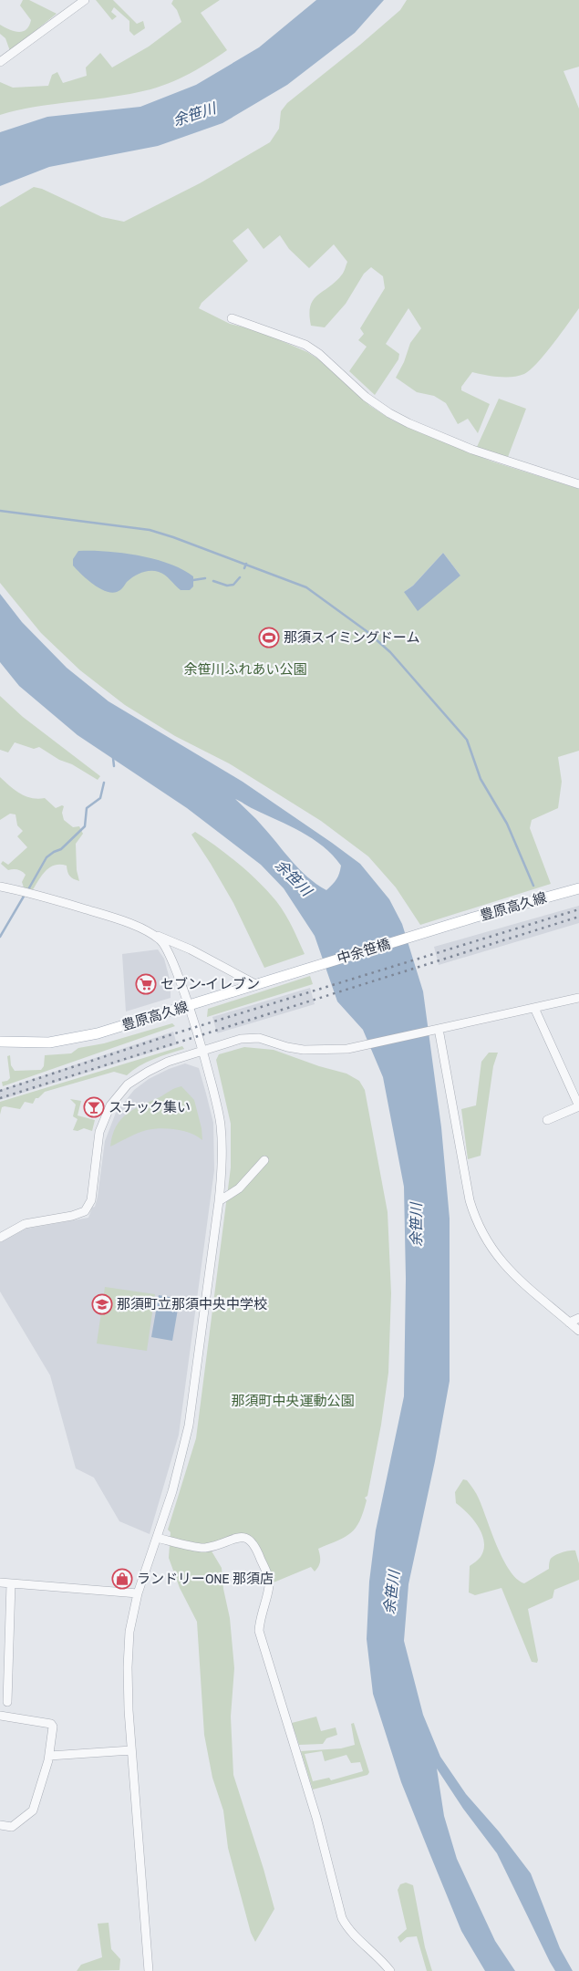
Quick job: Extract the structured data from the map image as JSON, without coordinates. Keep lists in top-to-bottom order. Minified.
{"streets":{"main road":["豊原高久線","中余笹橋"]},"crossings":[["豊原高久線","中余笹橋"]],"water":["余笹川"],"parks":["余笹川ふれあい公園","那須町中央運動公園"],"places":{"sports":["那須スイミングドーム"],"supermarket":["セブン-イレブン"],"bar":["スナック集い"],"school or university":["那須町立那須中央中学校"],"shop":["ランドリーONE 那須店"]}}
